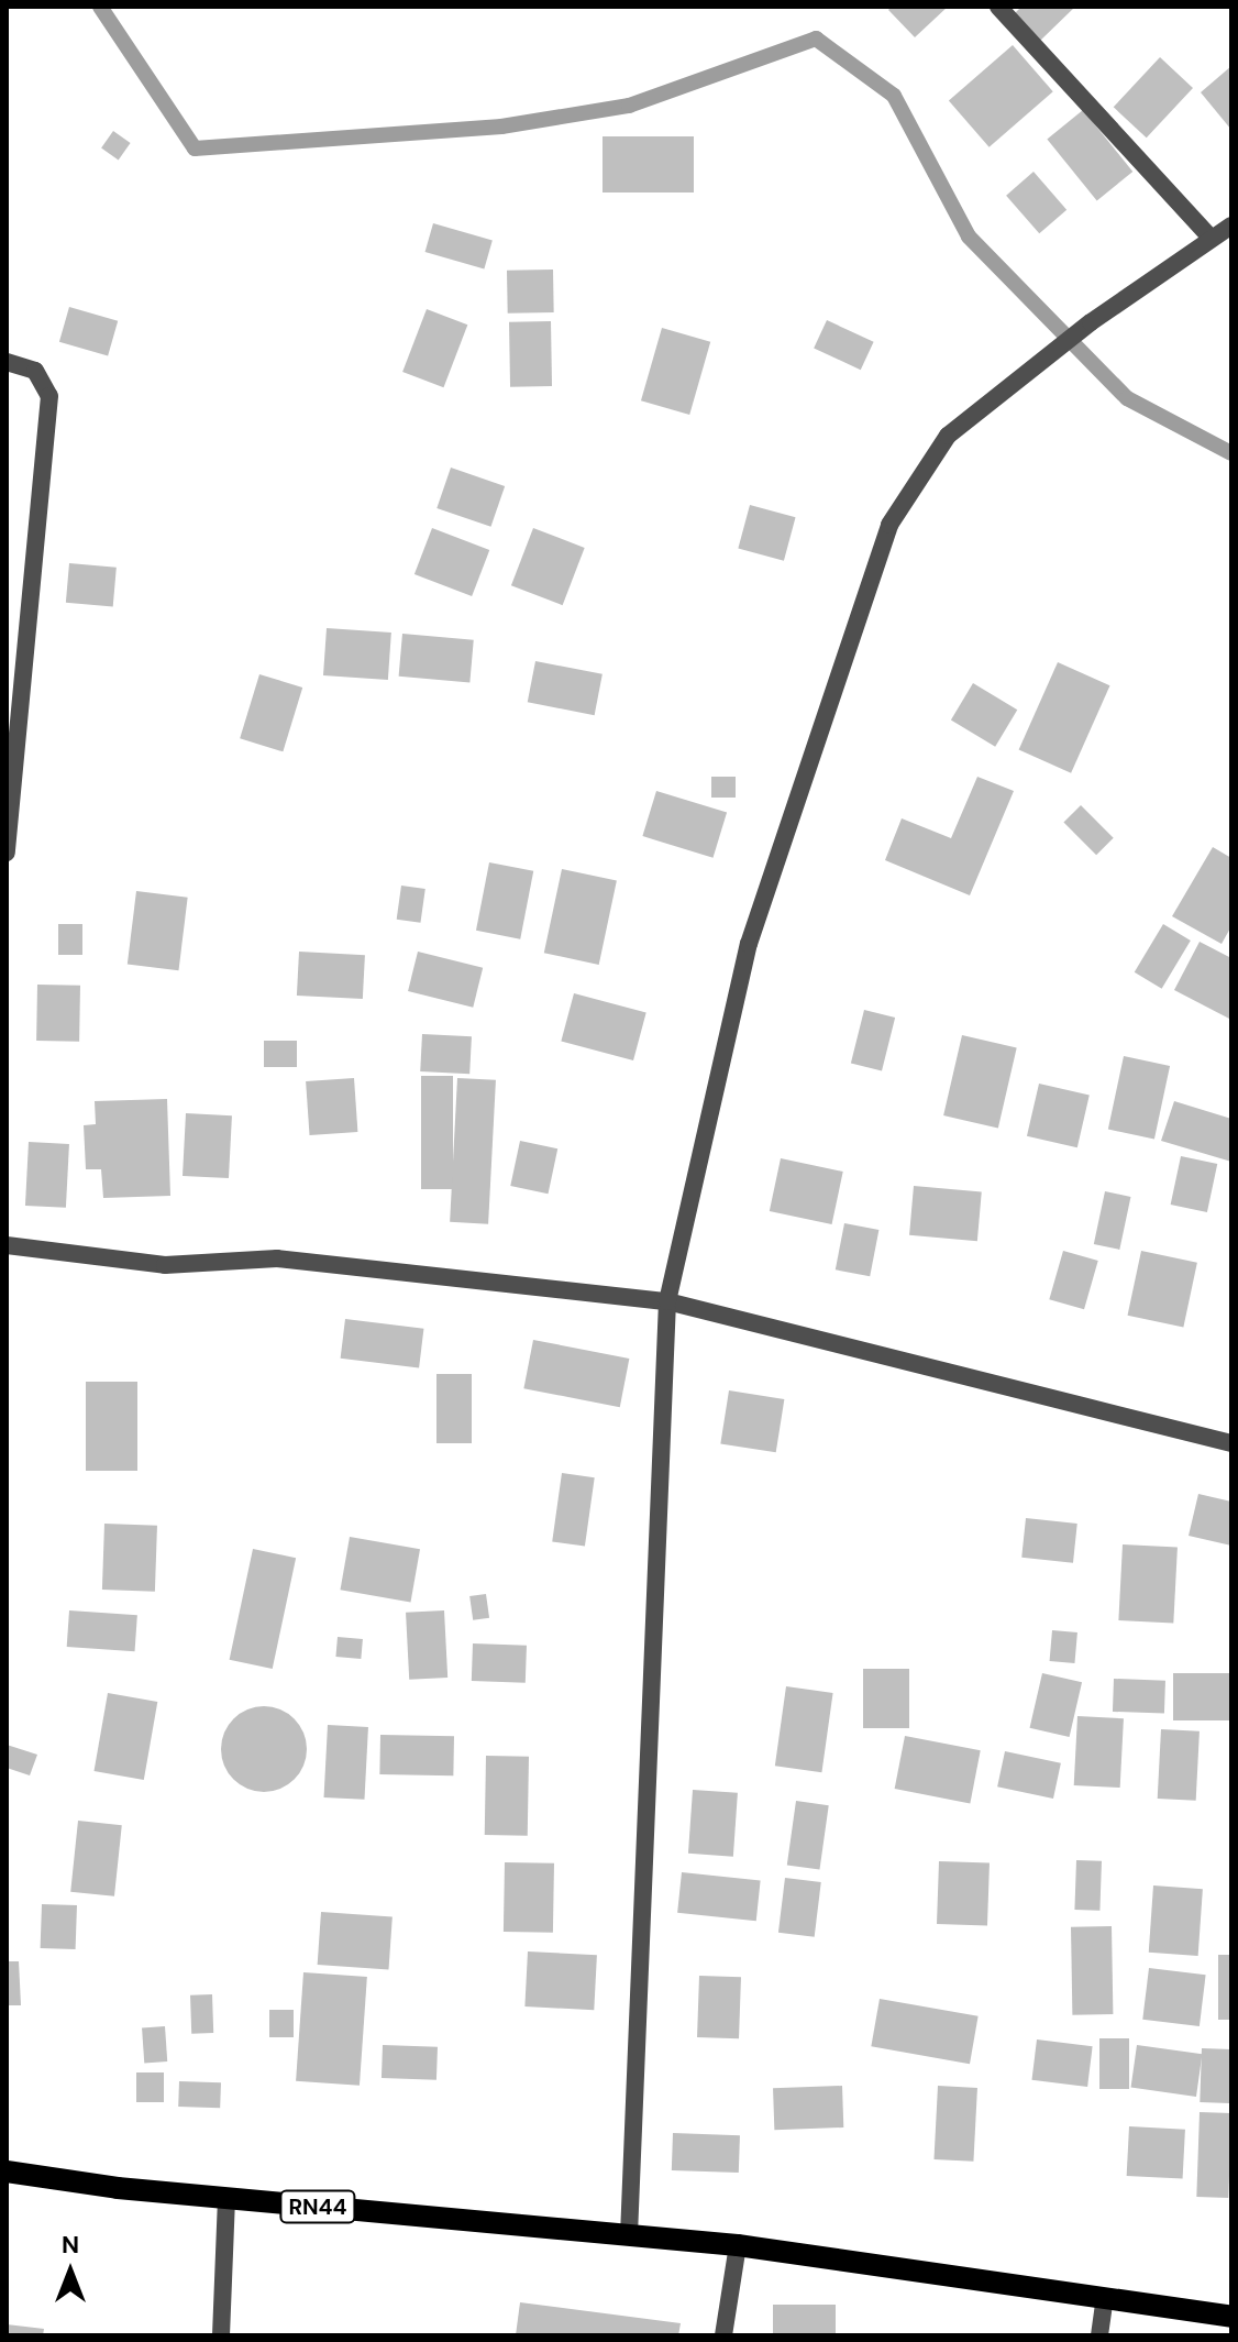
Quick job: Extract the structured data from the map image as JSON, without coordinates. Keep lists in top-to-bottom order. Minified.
{"streets":{"main road":["RN44"]},"north":"top"}
